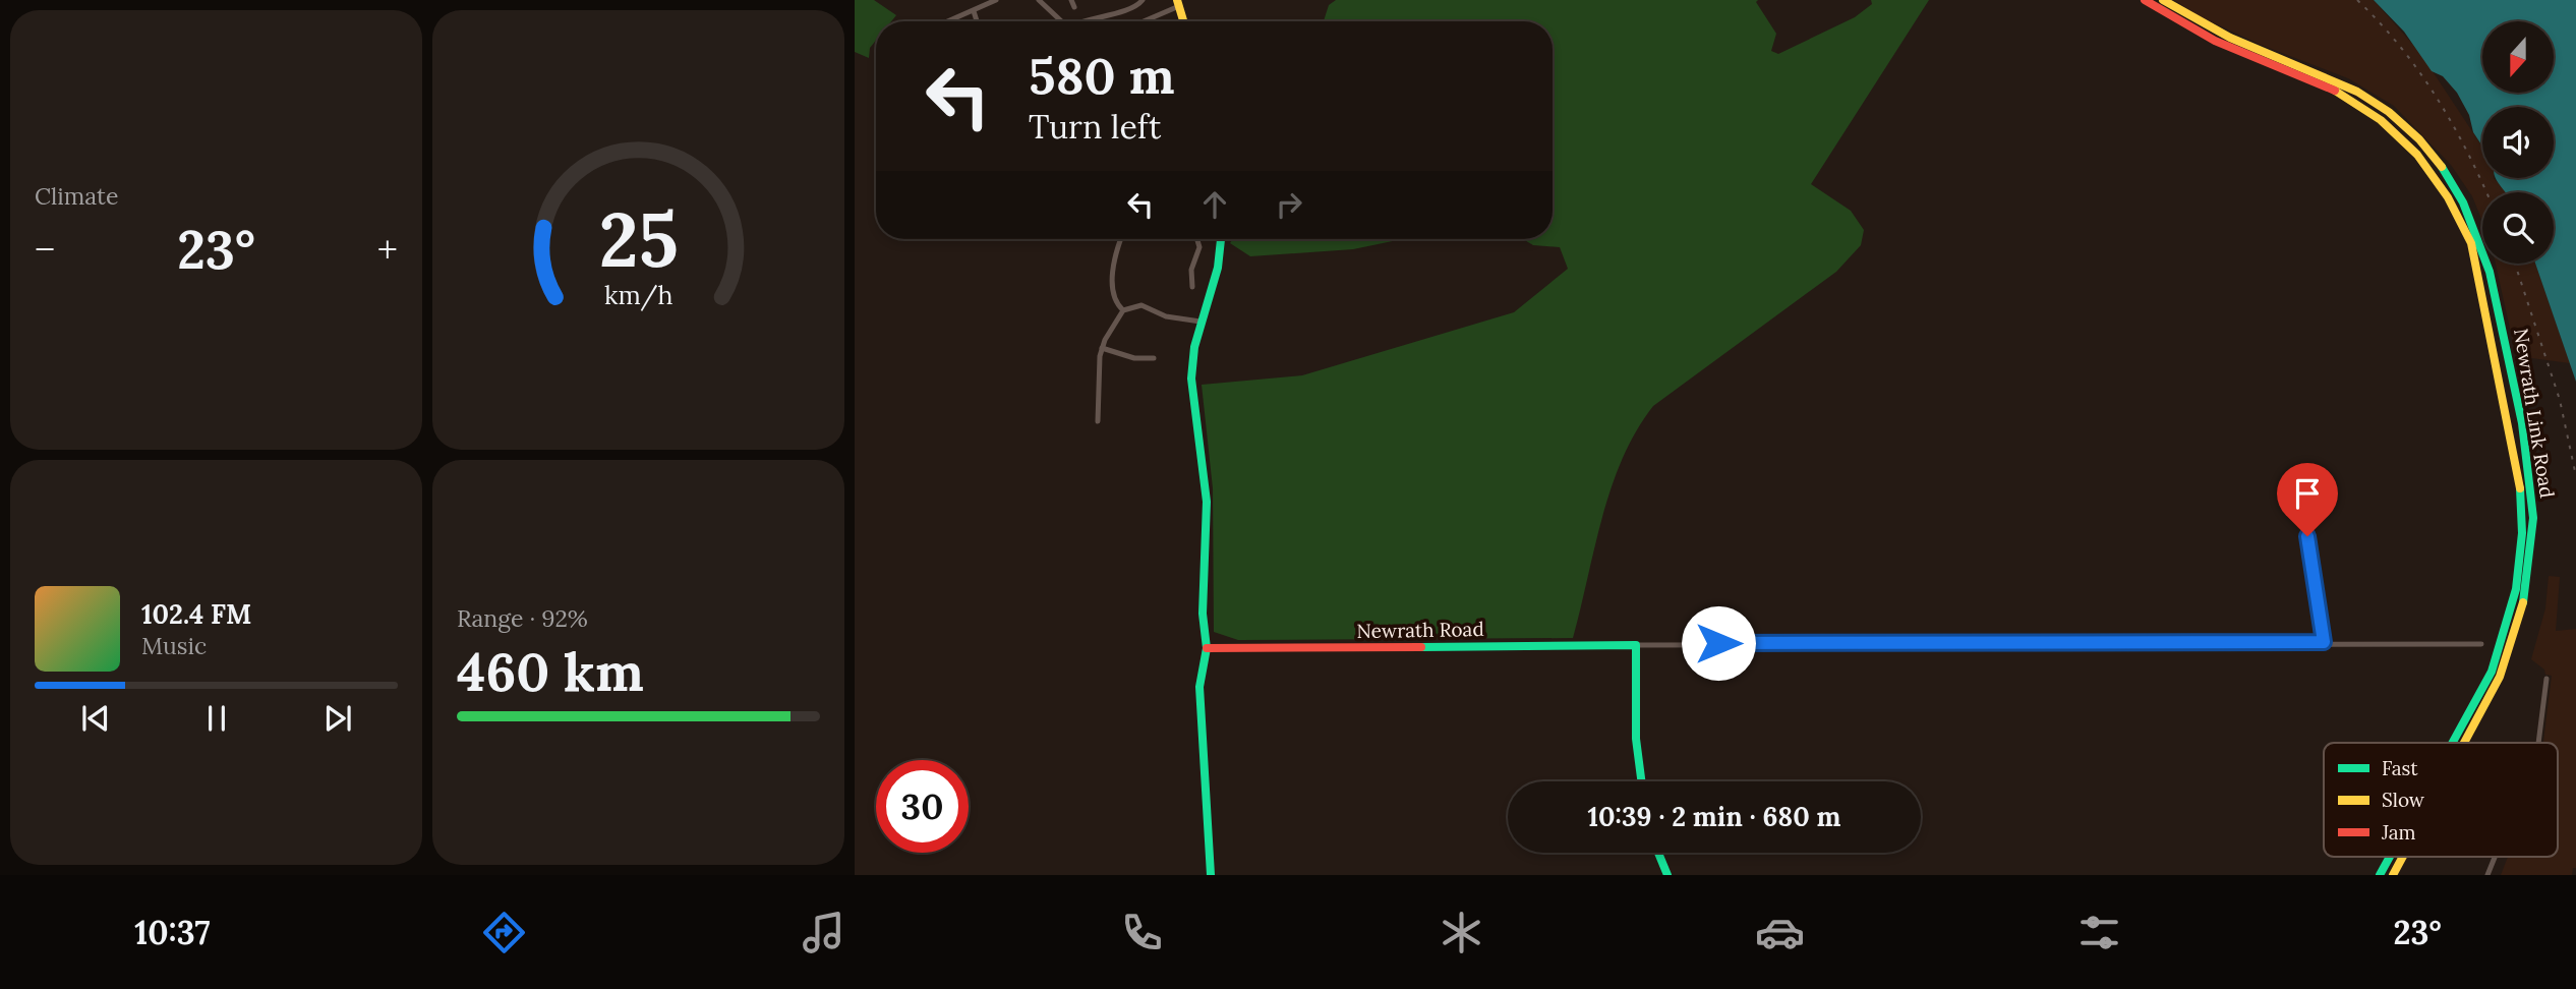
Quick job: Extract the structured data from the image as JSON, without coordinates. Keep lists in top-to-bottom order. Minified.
{"streets":{"main road":["Newrath Link Road","Newrath Road"]},"legend":["Fast","Slow","Jam"],"north":"bottom","page":{"tile":["Climate",["Range · 92%","460 km"]],"turn":["580 m","Turn left"],"heat":["−","23°","+"],"song":["102.4 FM","Music"],"limit":"30","trip":"10:39 · 2 min · 680 m","tabs":["10:37","23°"],"gauge":["25","km/h"]}}
